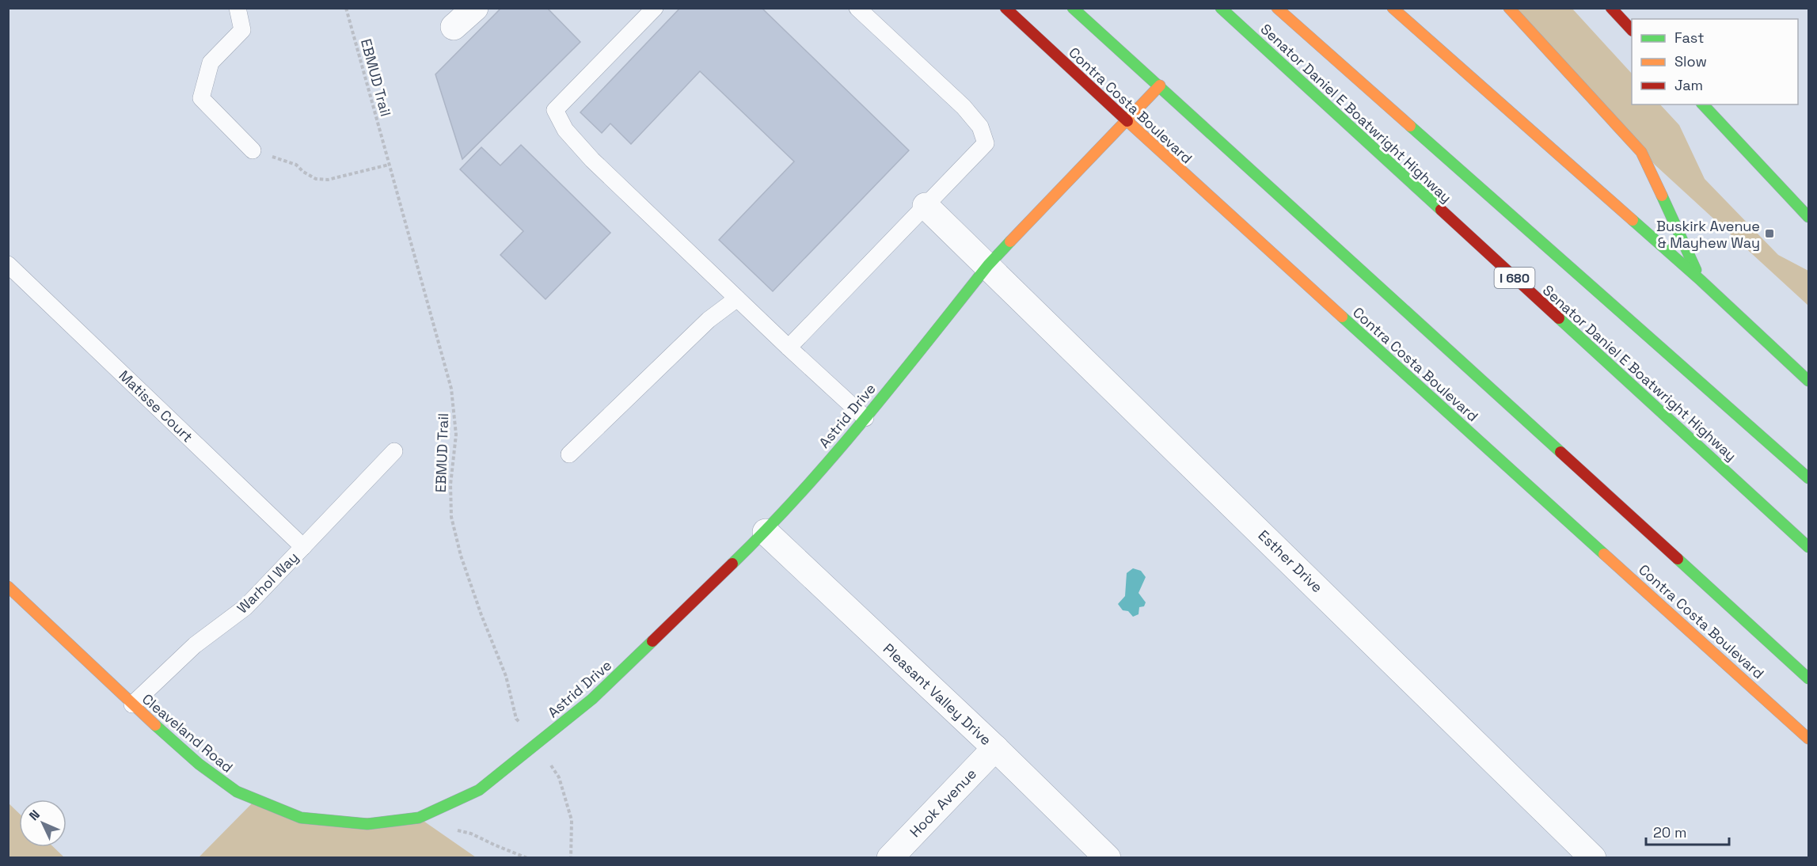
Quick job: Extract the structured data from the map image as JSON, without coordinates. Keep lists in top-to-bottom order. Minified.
{"streets":{"main road":["Contra Costa Boulevard","Senator Daniel E Boatwright Highway","I 680","Astrid Drive","Cleaveland Road"],"street":["Esther Drive","Pleasant Valley Drive","Hook Avenue"],"lane":["Matisse Court","Warhol Way"],"path":["EBMUD Trail"]},"crossings":[["EBMUD Trail","Astrid Drive"],["EBMUD Trail","Cleaveland Road"],["Contra Costa Boulevard","Astrid Drive"],["Matisse Court","Warhol Way"],["Astrid Drive","Esther Drive"],["Astrid Drive","Pleasant Valley Drive"],["Astrid Drive","Cleaveland Road"],["Warhol Way","Cleaveland Road"],["Pleasant Valley Drive","Hook Avenue"]],"places":{"transit":["Buskirk Avenue & Mayhew Way"]},"legend":["Fast","Slow","Jam"],"scale_bar":"20 m","north":"top left"}
